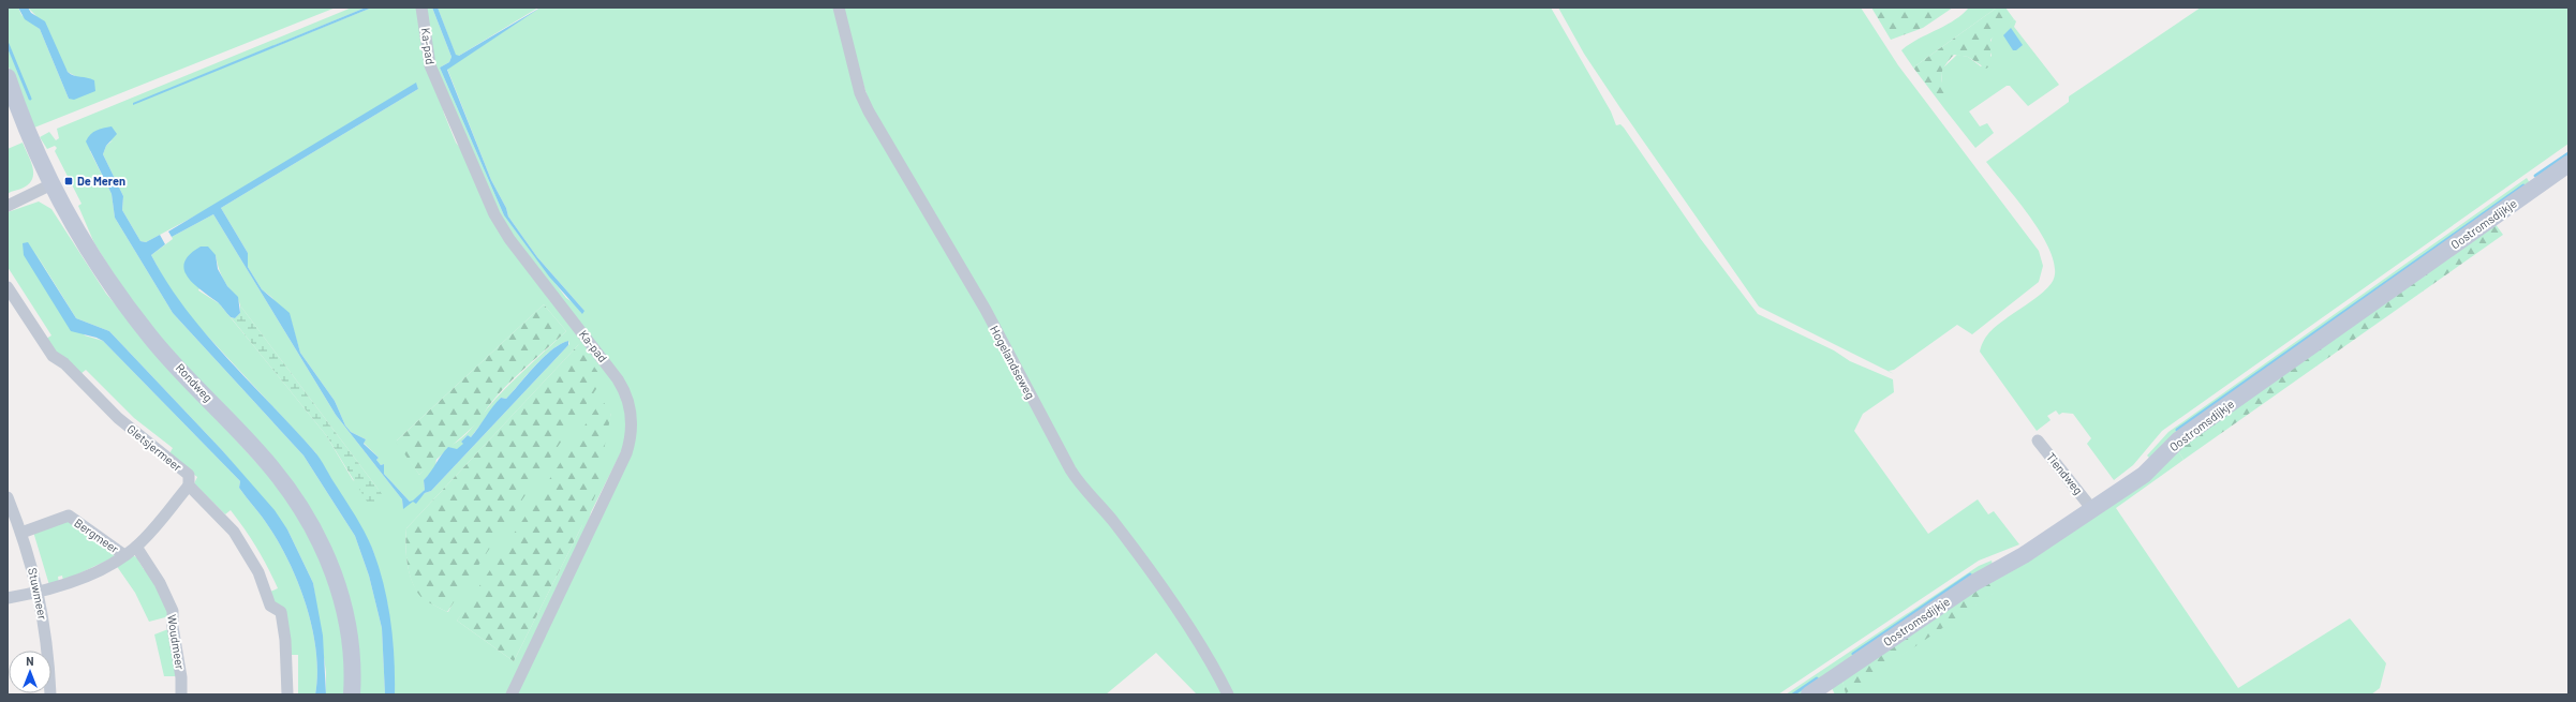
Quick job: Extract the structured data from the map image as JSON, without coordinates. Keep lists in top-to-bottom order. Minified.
{"streets":{"street":["Ka-pad","Oostromsdijkje","Hogelandseweg","Rondweg","Gletsjermeer","Tiendweg","Bergmeer","Stuwmeer","Woudmeer"]},"crossings":[["Oostromsdijkje","Tiendweg"],["Gletsjermeer","Bergmeer"],["Bergmeer","Stuwmeer"],["Bergmeer","Woudmeer"]],"places":{"transit":["De Meren"]},"north":"top"}
